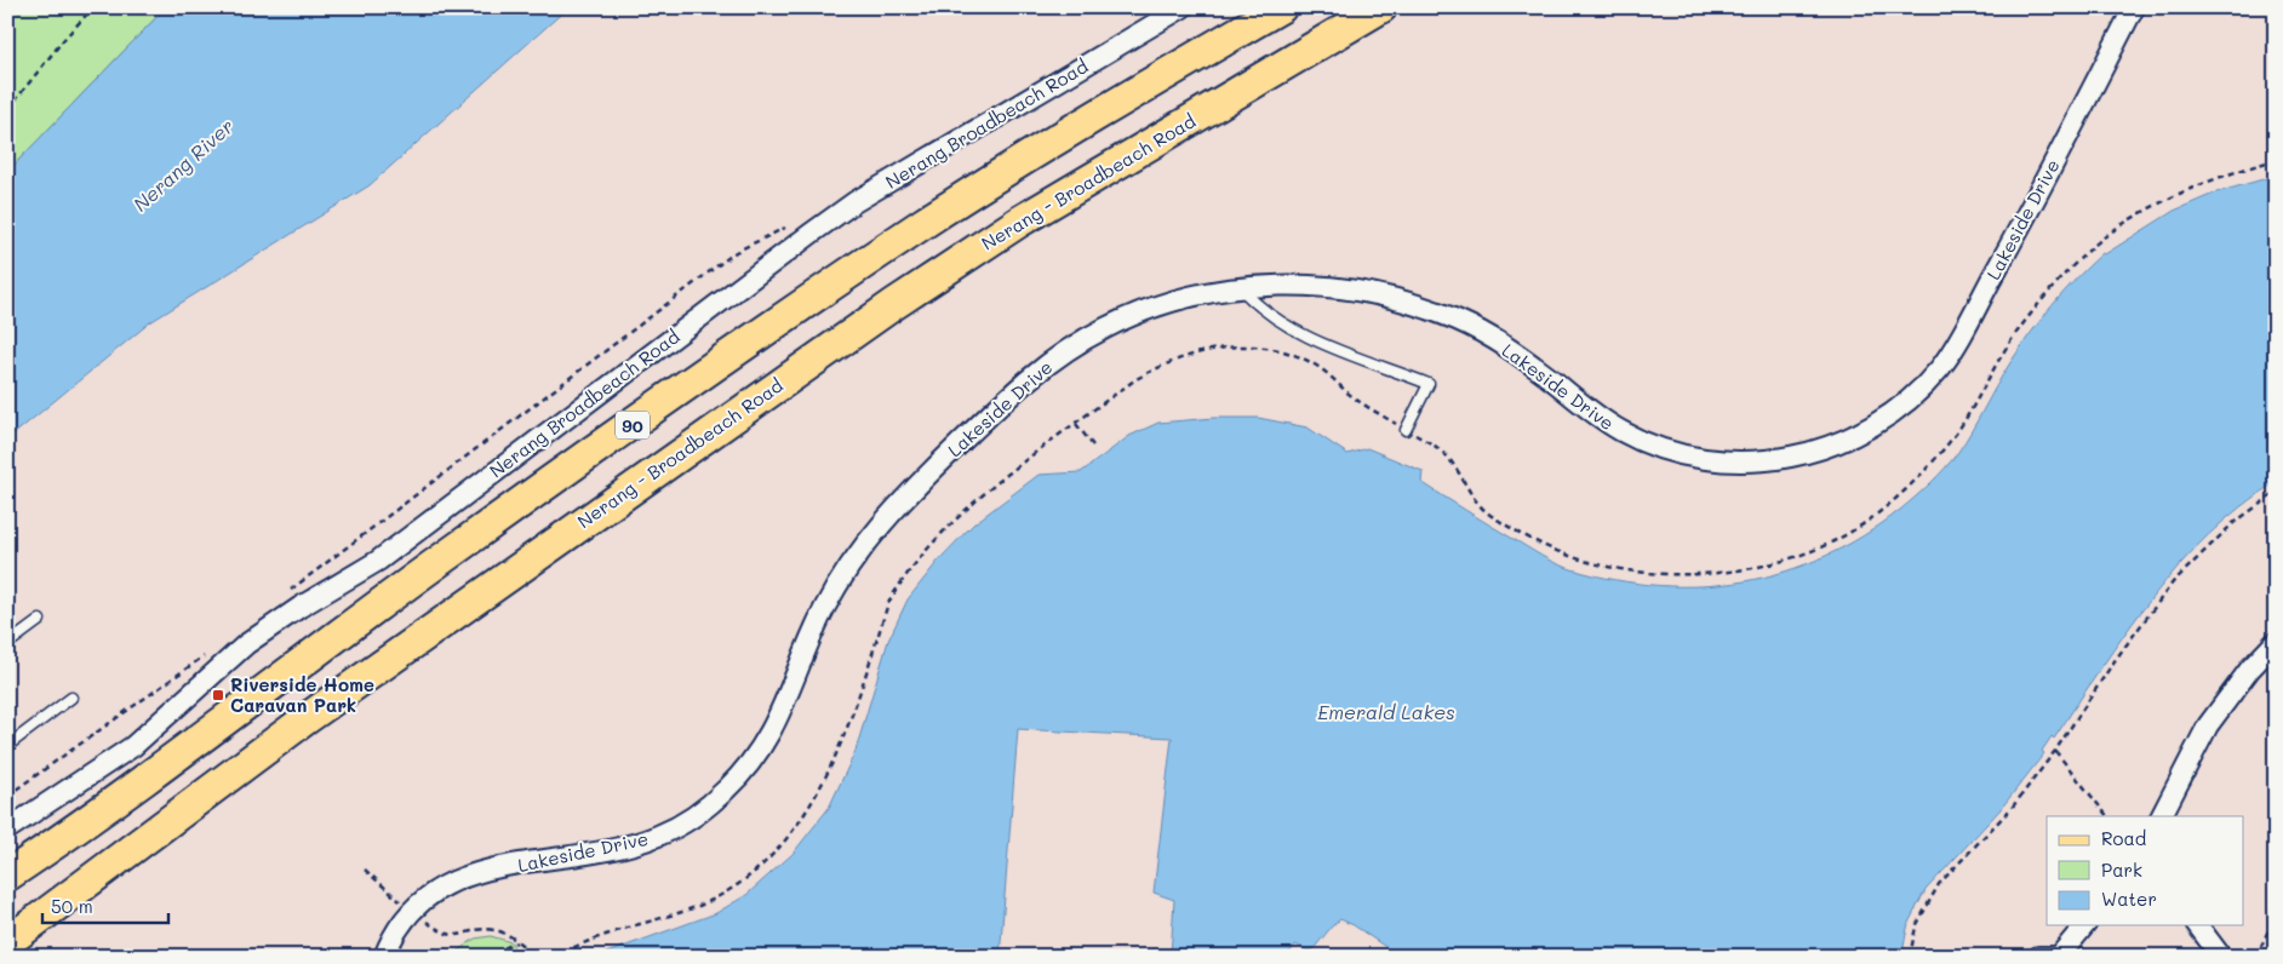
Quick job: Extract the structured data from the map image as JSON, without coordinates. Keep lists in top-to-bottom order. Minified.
{"streets":{"main road":["Nerang - Broadbeach Road","90"],"street":["Nerang Broadbeach Road","Lakeside Drive"]},"water":["Nerang River","Emerald Lakes"],"places":{"transit":["Riverside Home Caravan Park"]},"legend":["Road","Park","Water"],"scale_bar":"50 m"}
